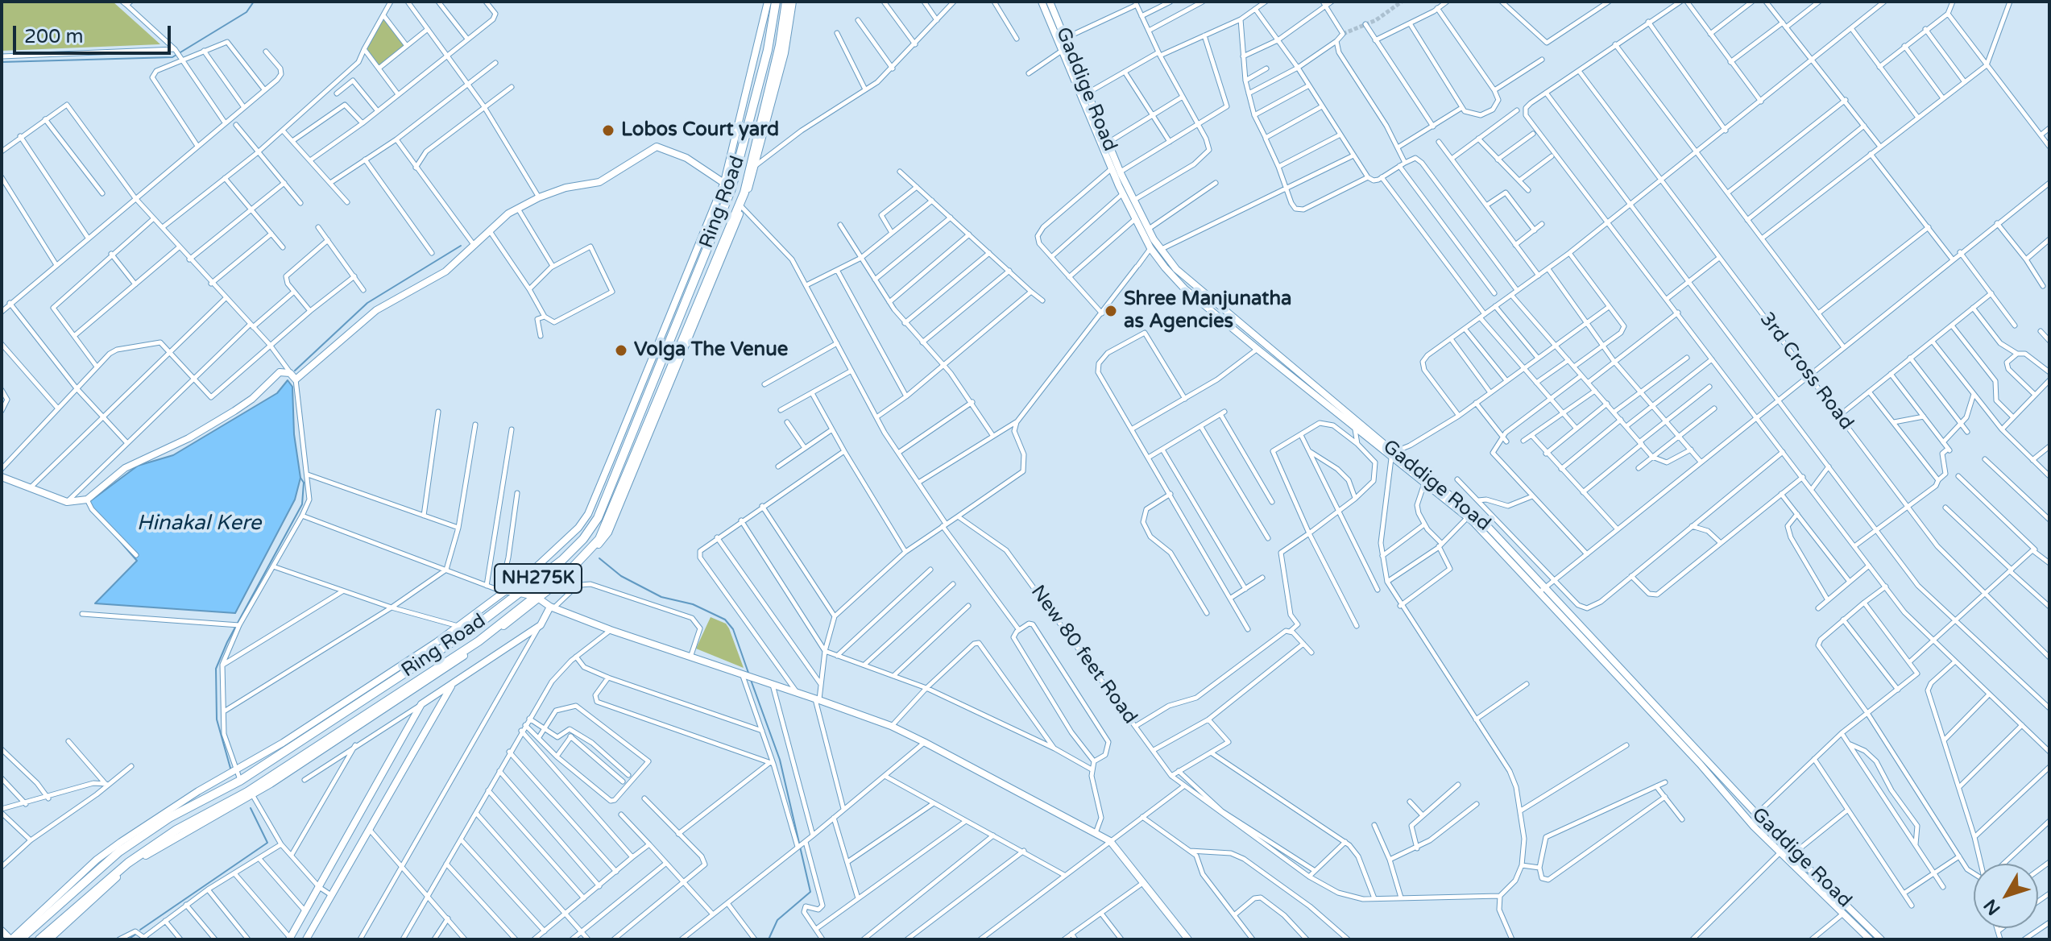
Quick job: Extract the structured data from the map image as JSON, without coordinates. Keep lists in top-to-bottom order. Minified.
{"streets":{"highway":["Ring Road","NH275K"],"street":["Gaddige Road","3rd Cross Road","New 80 feet Road"]},"water":["Hinakal Kere"],"places":["Lobos Court yard","Shree Manjunatha as Agencies","Volga The Venue"],"scale_bar":"200 m","north":"bottom left"}
